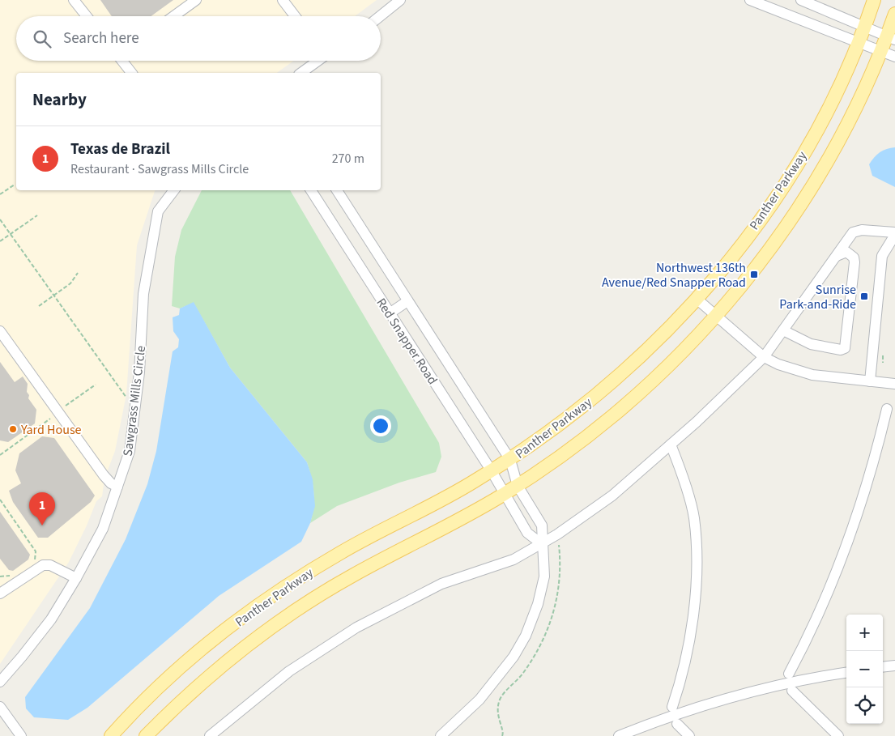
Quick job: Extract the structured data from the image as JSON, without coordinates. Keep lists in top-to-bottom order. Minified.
{"streets":{"main road":["Panther Parkway"],"street":["Red Snapper Road","Sawgrass Mills Circle"]},"crossings":[["Panther Parkway","Red Snapper Road"]],"places":{"transit":["Northwest 136th Avenue/Red Snapper Road","Sunrise Park-and-Ride"],"other":["Yard House"]},"page":{"search":"Search here","heading":"Nearby","list":[{"mark":"1","name":"Texas de Brazil","note":"Restaurant · Sawgrass Mills Circle","value":"270 m"}],"pins":"1","map_buttons":["+","−"]}}
